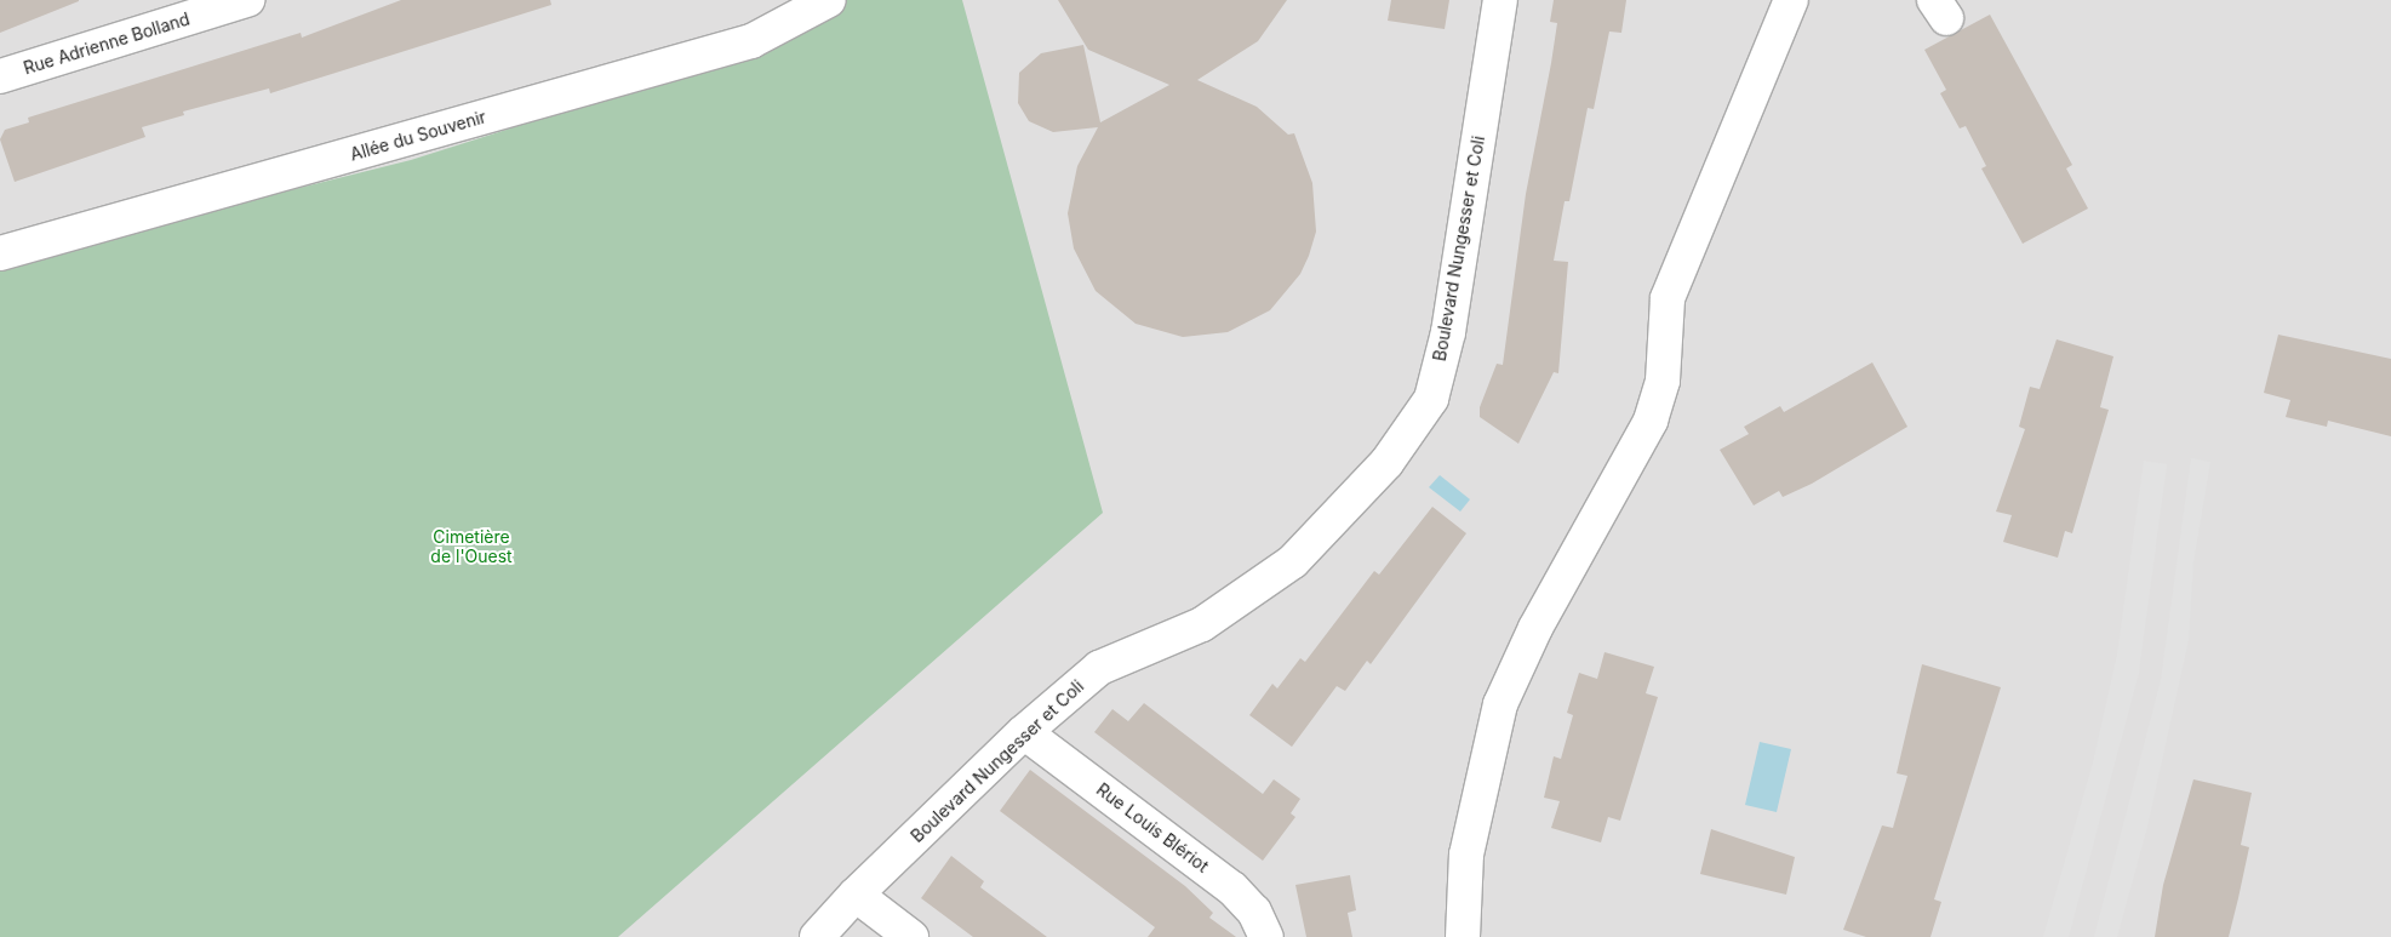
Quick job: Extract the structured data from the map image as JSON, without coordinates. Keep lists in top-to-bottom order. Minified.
{"streets":{"street":["Rue Adrienne Bolland","Allée du Souvenir","Boulevard Nungesser et Coli","Rue Louis Blériot"]},"crossings":[["Boulevard Nungesser et Coli","Rue Louis Blériot"]],"parks":["Cimetière de l'Ouest"]}
